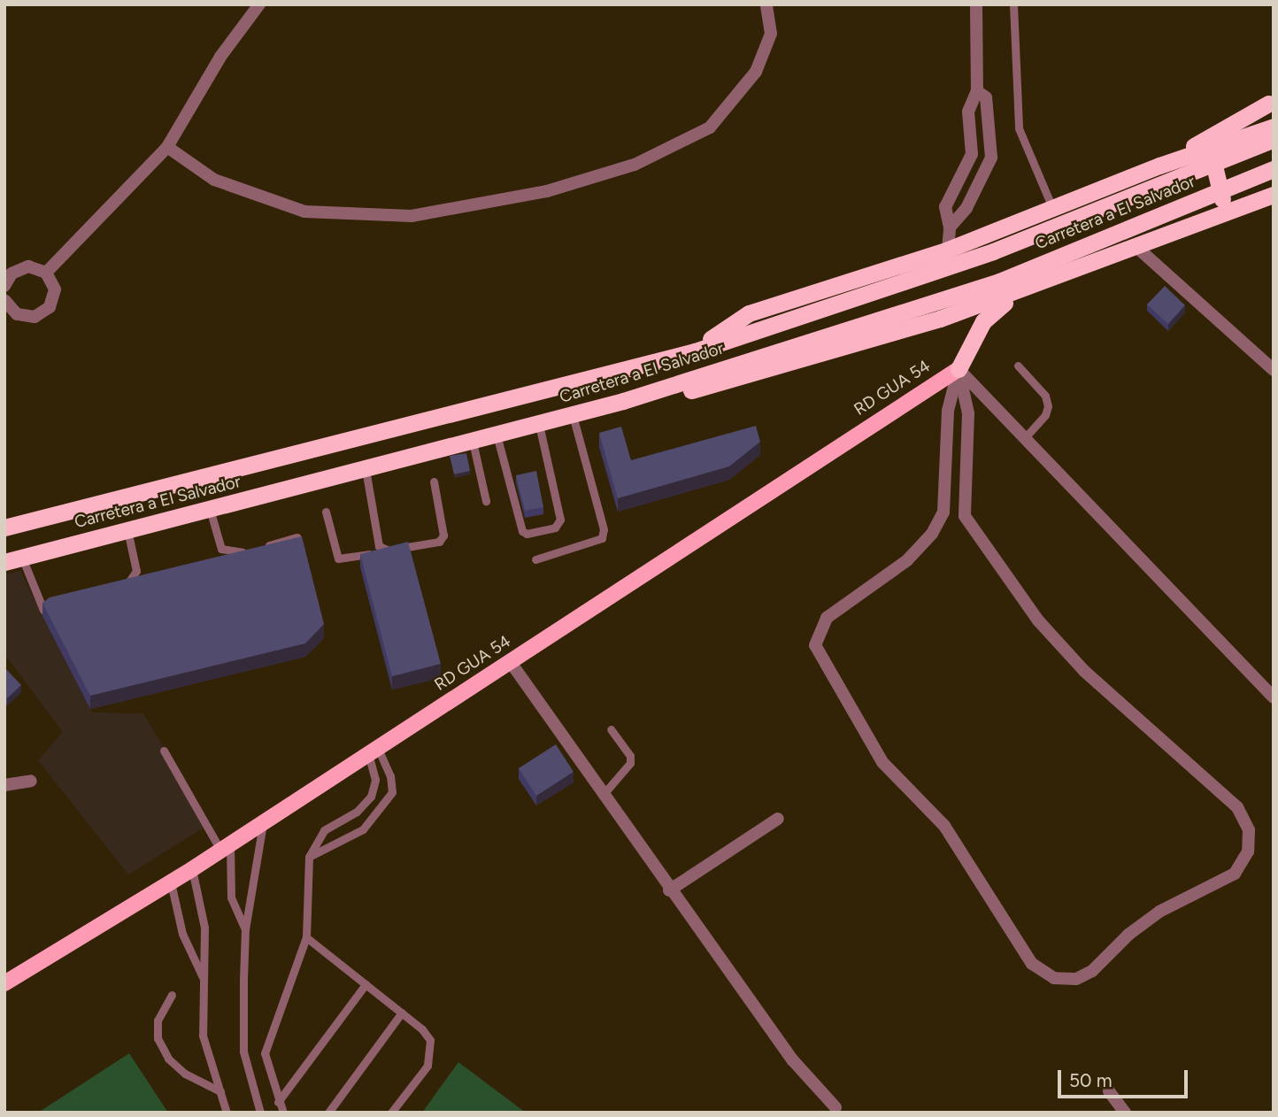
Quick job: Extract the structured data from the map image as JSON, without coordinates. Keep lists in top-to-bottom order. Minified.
{"streets":{"highway":["Carretera a El Salvador"],"main road":["RD GUA 54"]},"scale_bar":"50 m"}
